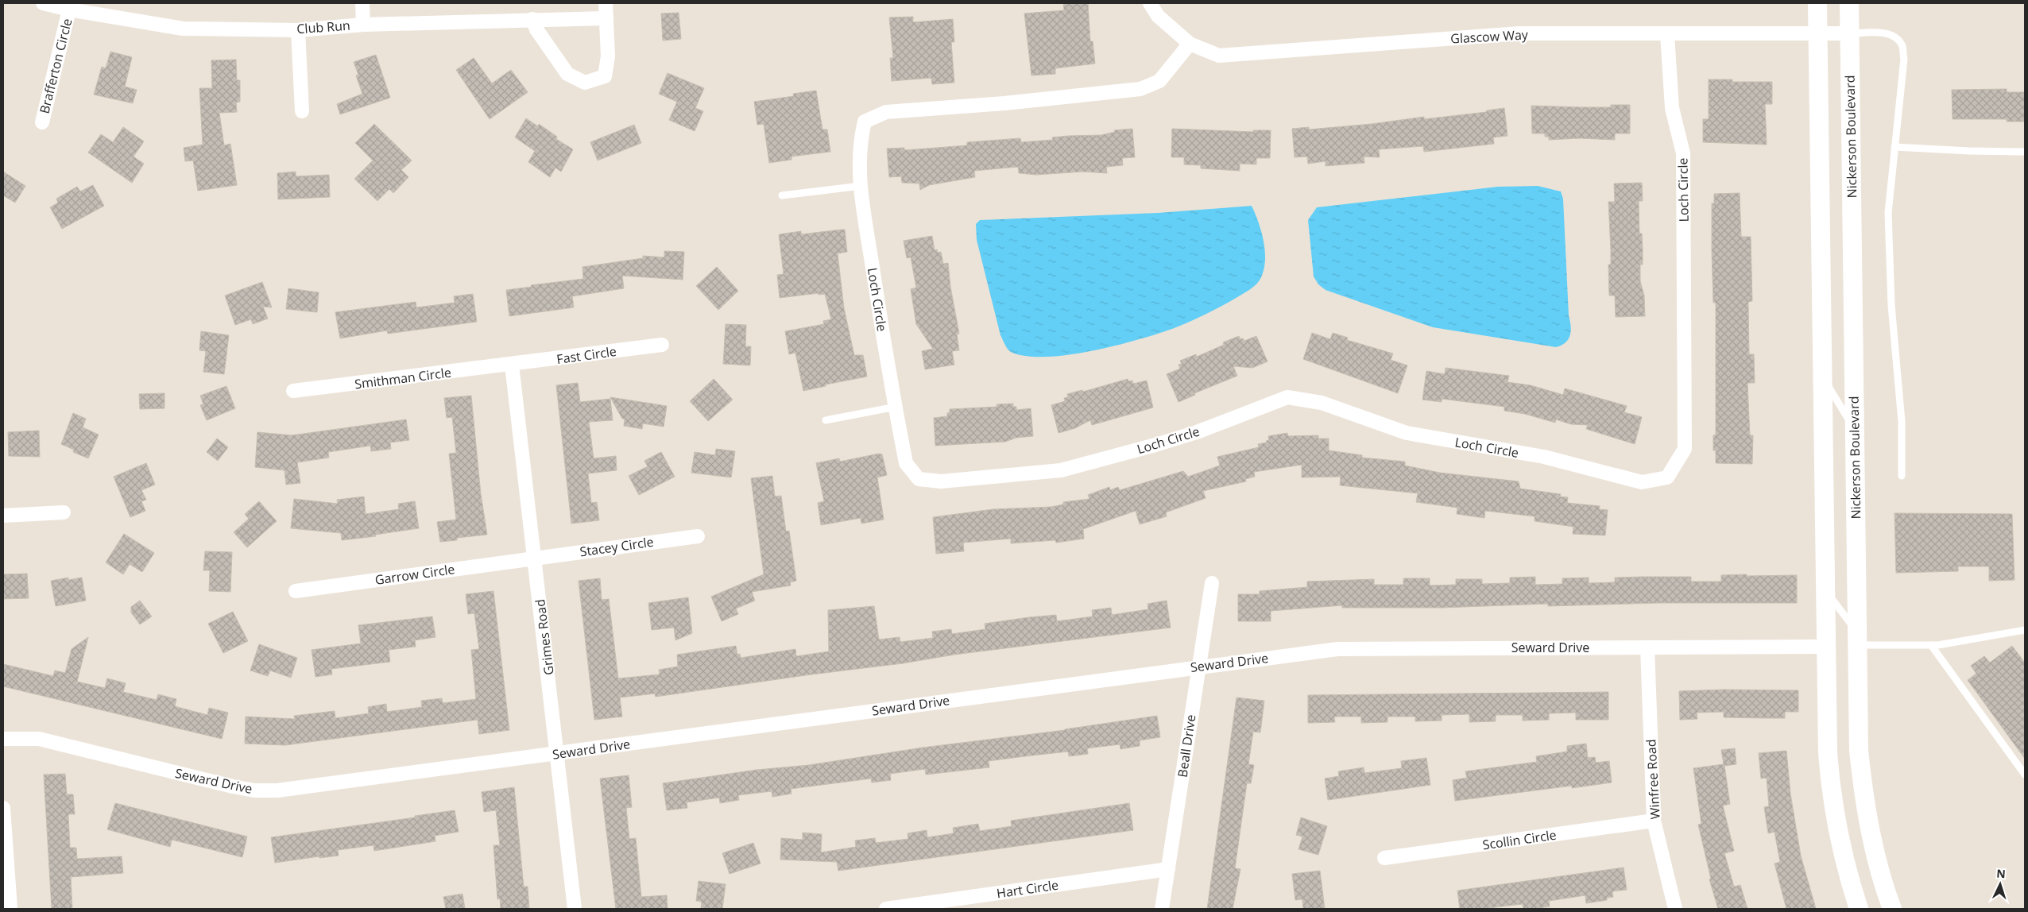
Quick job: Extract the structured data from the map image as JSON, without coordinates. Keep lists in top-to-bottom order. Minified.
{"streets":{"street":["Club Run","Glascow Way","Brafferton Circle","Nickerson Boulevard","Loch Circle","Fast Circle","Smithman Circle","Stacey Circle","Garrow Circle","Grimes Road","Seward Drive","Beall Drive","Winfree Road","Scollin Circle","Hart Circle"]},"crossings":[["Club Run","Brafferton Circle"],["Glascow Way","Nickerson Boulevard"],["Glascow Way","Loch Circle"],["Fast Circle","Smithman Circle"],["Fast Circle","Grimes Road"],["Smithman Circle","Grimes Road"],["Stacey Circle","Garrow Circle"],["Stacey Circle","Grimes Road"],["Garrow Circle","Grimes Road"],["Grimes Road","Seward Drive"],["Seward Drive","Beall Drive"],["Seward Drive","Winfree Road"],["Beall Drive","Hart Circle"],["Winfree Road","Scollin Circle"]],"north":"top"}
